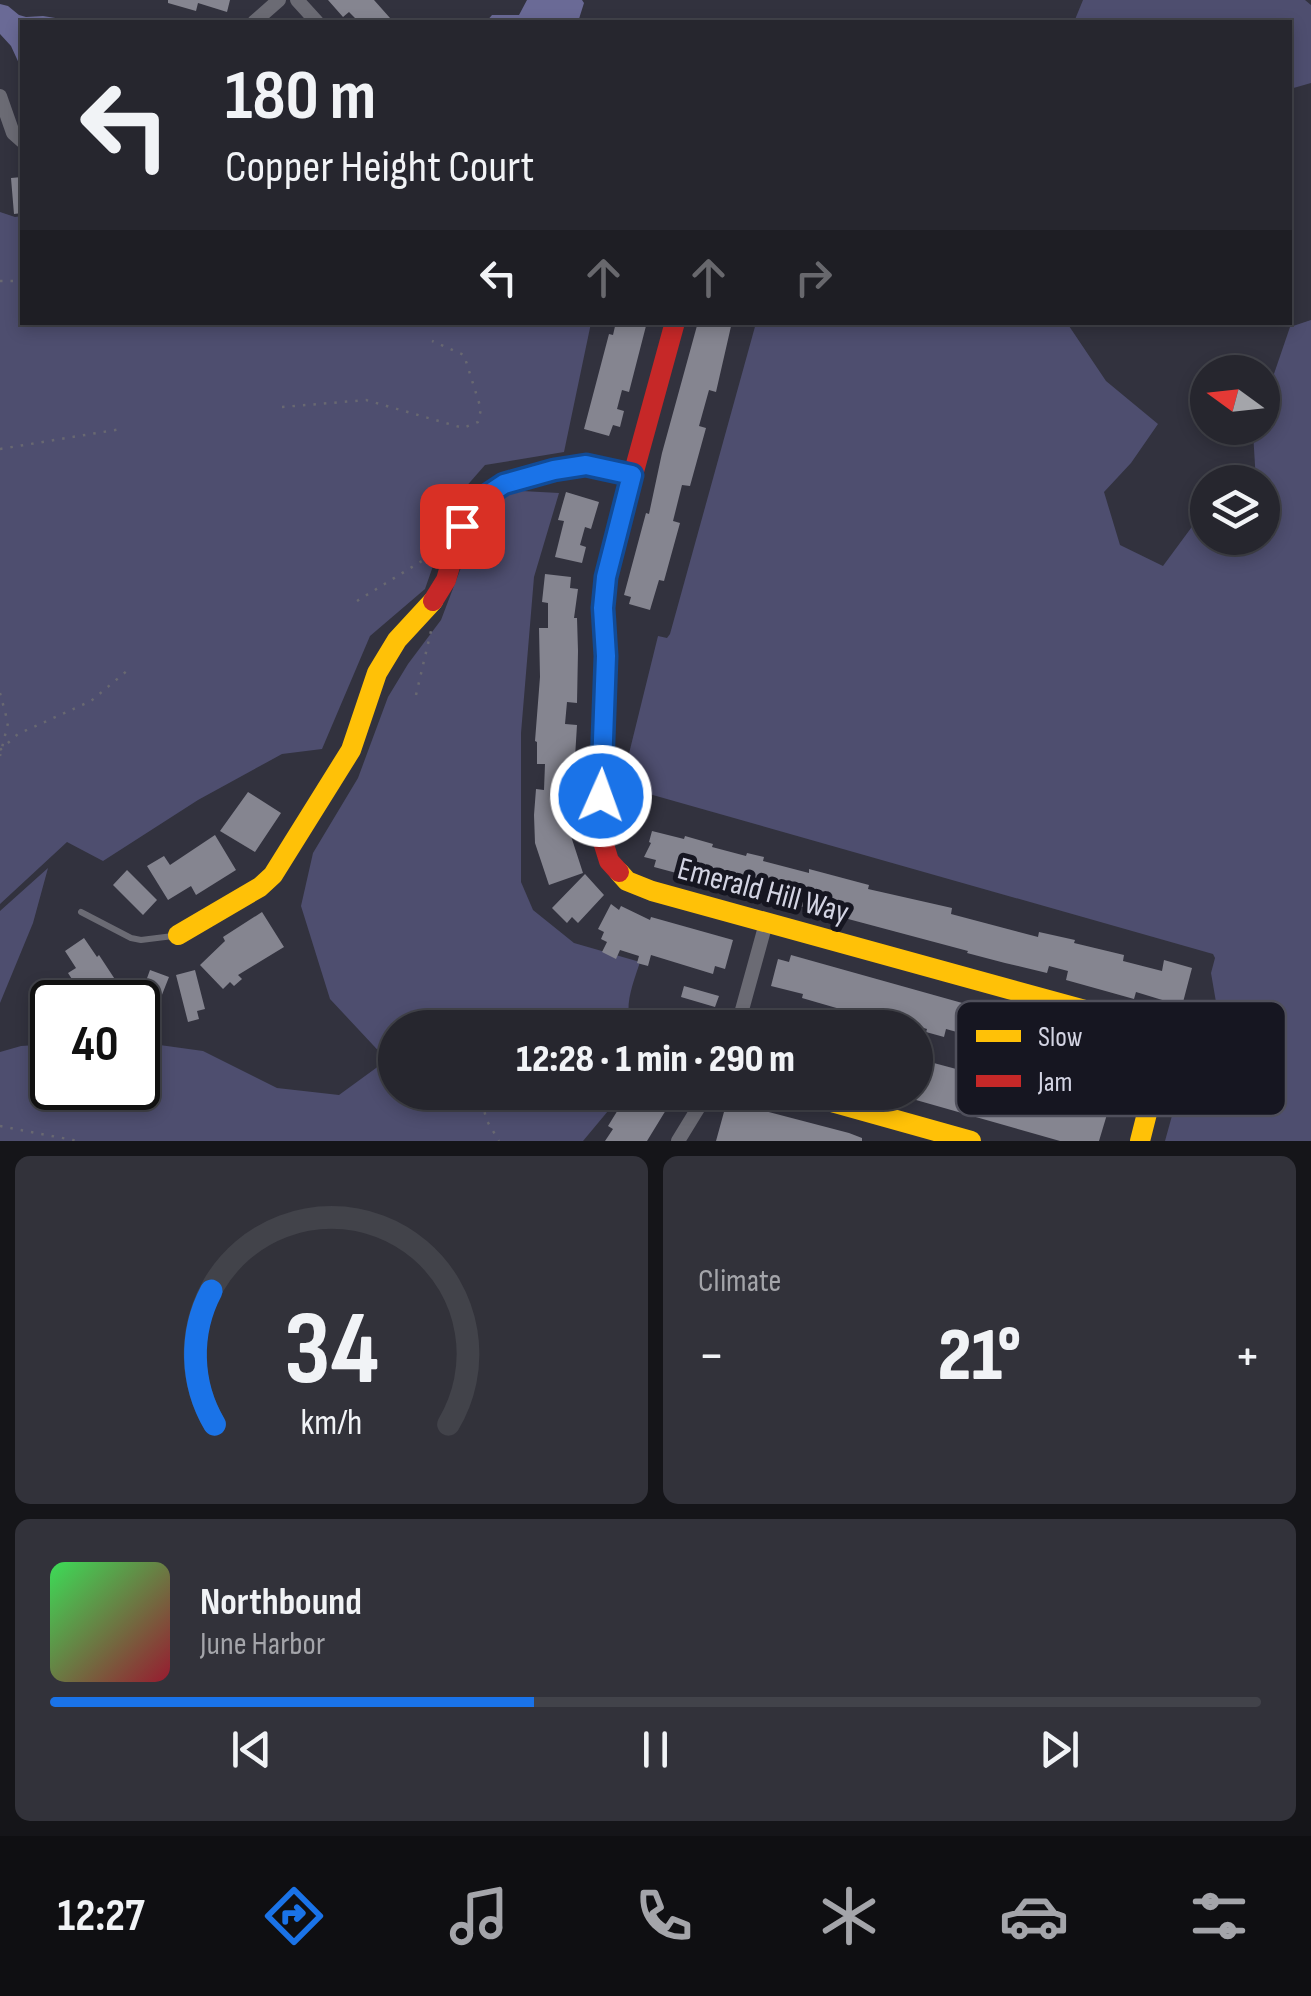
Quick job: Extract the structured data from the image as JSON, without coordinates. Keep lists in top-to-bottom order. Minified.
{"streets":{"street":["Emerald Hill Way"]},"legend":["Slow","Jam"],"north":"left","page":{"turn":["180 m","Copper Height Court"],"limit":"40","trip":"12:28 · 1 min · 290 m","tile":"Climate","heat":["−","21°","+"],"song":["Northbound","June Harbor"],"tabs":"12:27","gauge":["34","km/h"]}}
